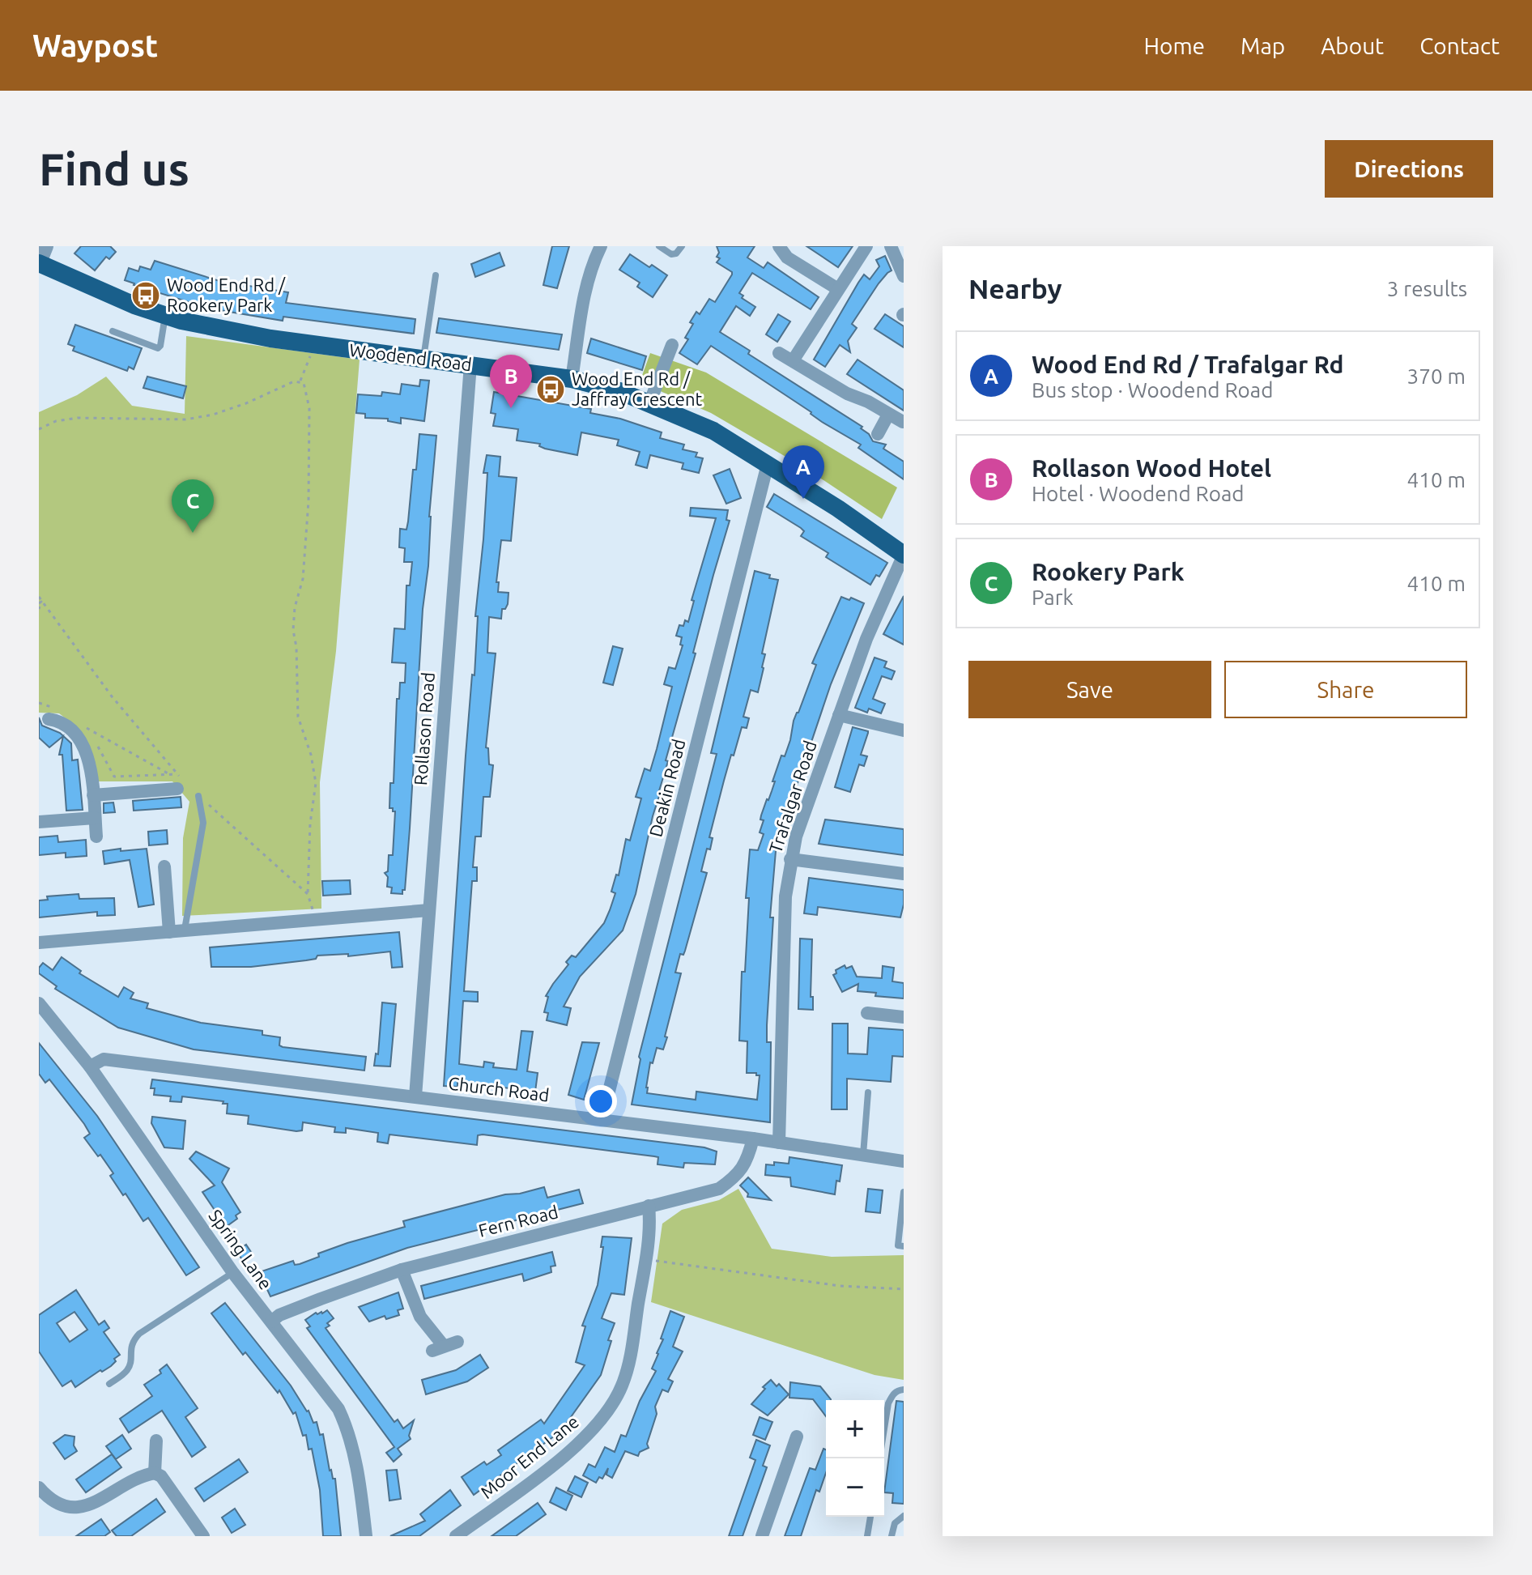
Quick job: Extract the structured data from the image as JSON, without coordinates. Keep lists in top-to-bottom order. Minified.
{"streets":{"main road":["Woodend Road"],"street":["Rollason Road","Deakin Road","Trafalgar Road","Church Road","Fern Road","Spring Lane","Moor End Lane"]},"crossings":[["Woodend Road","Rollason Road"],["Woodend Road","Deakin Road"],["Woodend Road","Trafalgar Road"],["Rollason Road","Church Road"],["Deakin Road","Church Road"],["Trafalgar Road","Church Road"],["Church Road","Fern Road"],["Church Road","Spring Lane"],["Fern Road","Spring Lane"],["Fern Road","Moor End Lane"]],"places":{"bus stop":["Wood End Rd / Rookery Park","Wood End Rd / Jaffray Crescent"]},"page":{"header":"Waypost","nav":["Home","Map","About","Contact"],"buttons":["Directions",["Save","Share"]],"title":"Find us","heading":["Nearby","3 results"],"list":[{"mark":"A","name":"Wood End Rd / Trafalgar Rd","note":"Bus stop · Woodend Road","value":"370 m"},{"mark":"B","name":"Rollason Wood Hotel","note":"Hotel · Woodend Road","value":"410 m"},{"mark":"C","name":"Rookery Park","note":"Park","value":"410 m"}],"pins":["B","A","C"],"map_buttons":["+","−"]}}
